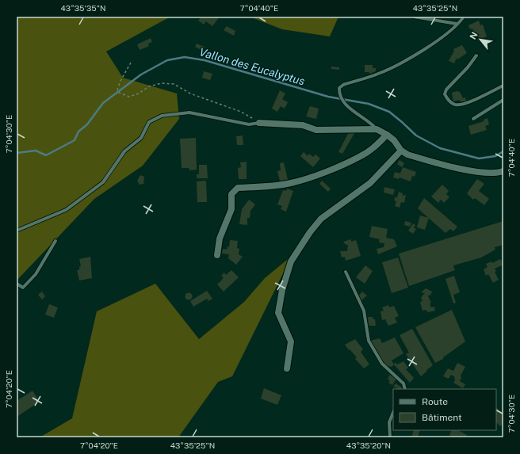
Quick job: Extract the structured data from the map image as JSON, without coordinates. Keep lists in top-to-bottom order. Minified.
{"water":["Vallon des Eucalyptus"],"legend":["Route","Bâtiment"],"north":"top left","coordinates":["43°35'35\"N","7°04'40\"E","43°35'25\"N","7°04'30\"E","7°04'20\"E","43°35'20\"N"]}
